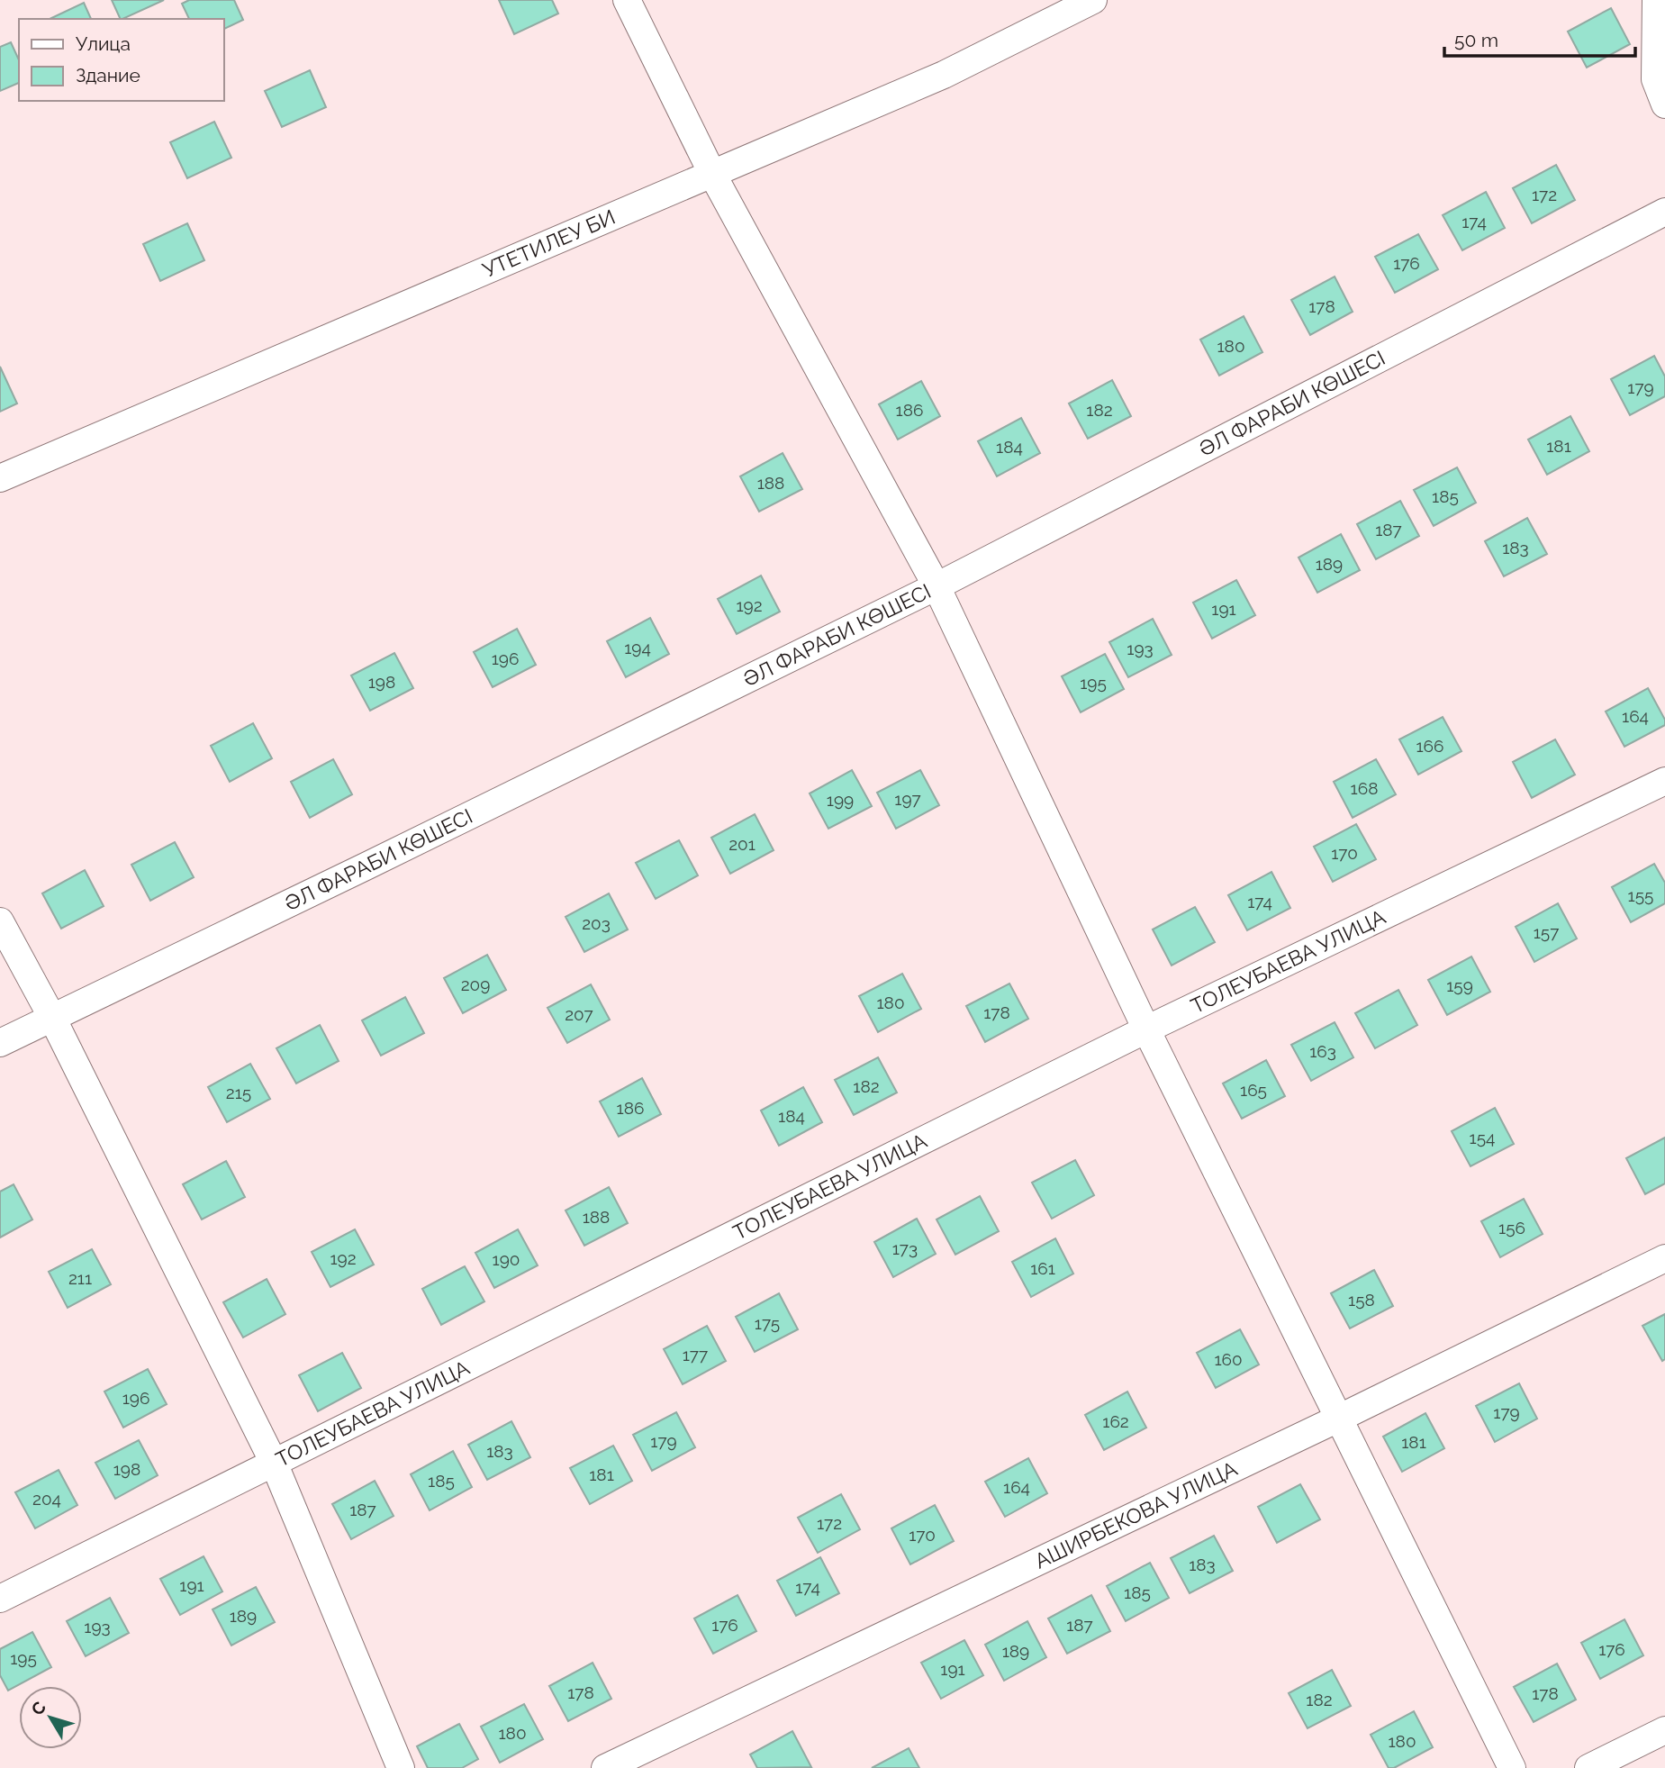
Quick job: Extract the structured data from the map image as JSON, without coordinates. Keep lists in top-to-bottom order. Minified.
{"streets":{"street":["УТЕТИЛЕУ БИ","ӘЛ ФАРАБИ КӨШЕСІ","ТОЛЕУБАЕВА УЛИЦА","АШИРБЕКОВА УЛИЦА"]},"house_numbers":["172","174","176","178","180","179","186","182","181","184","188","185","187","183","189","192","191","194","193","196","198","195","164","166","168","197","199","201","170","155","174","203","157","209","159","180","178","207","163","182","165","215","186","184","154","188","156","173","192","190","161","211","158","175","177","160","196","179","162","179","181","183","198","181","185","164","204","187","172","170","183","191","174","185","189","176","187","193","176","189","195","191","178","178","182","180","180"],"legend":["Улица","Здание"],"scale_bar":"50 m","north":"top left"}
